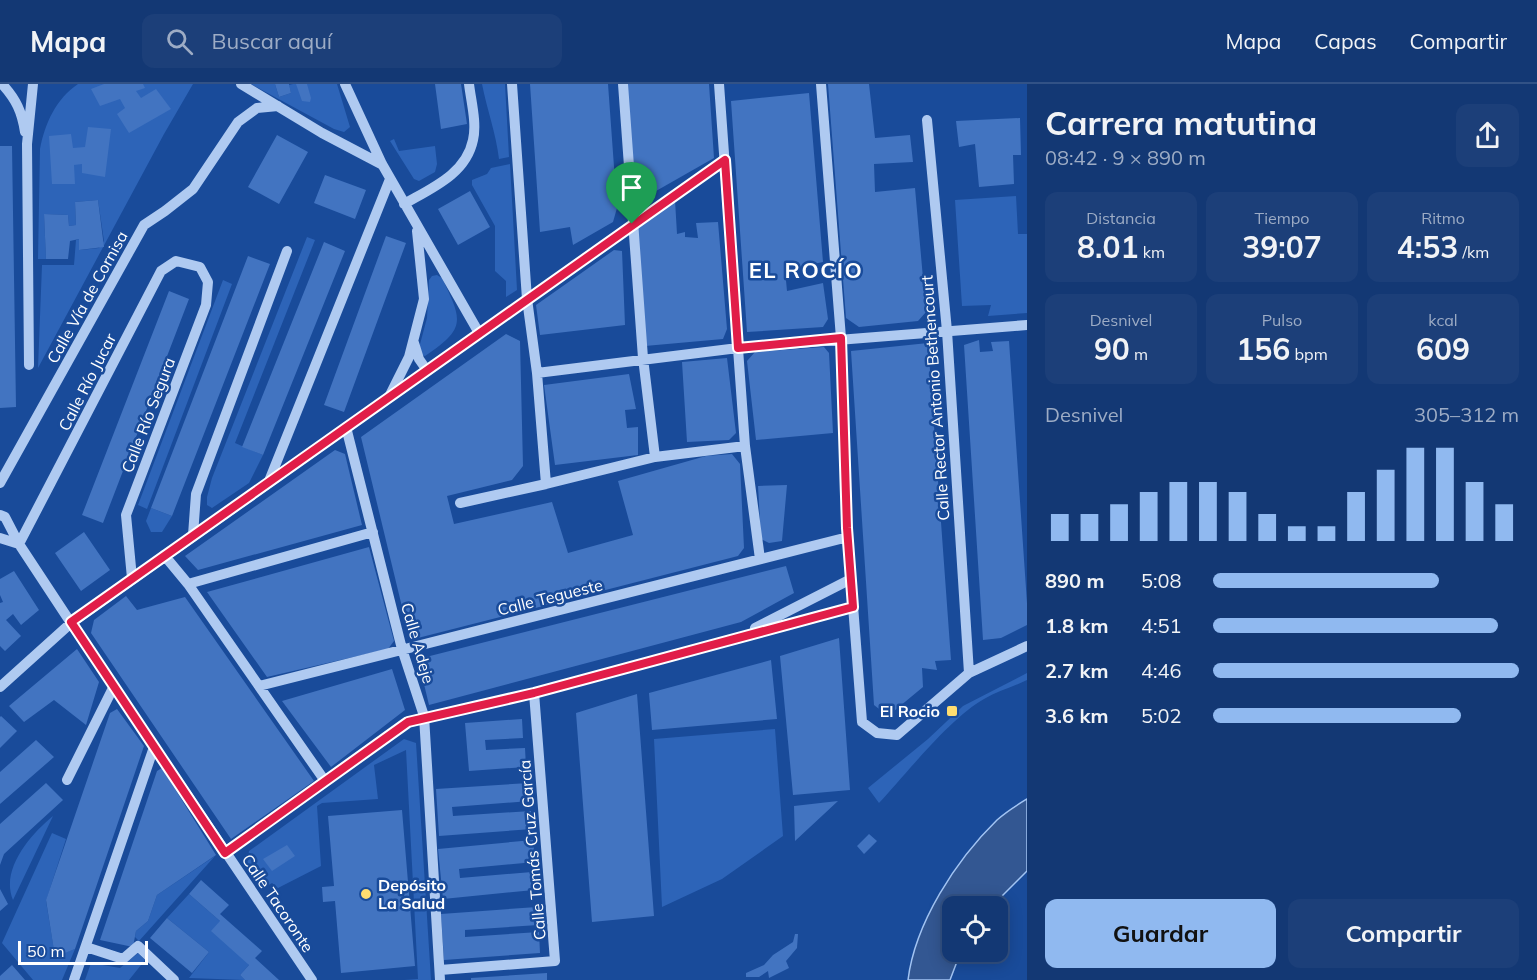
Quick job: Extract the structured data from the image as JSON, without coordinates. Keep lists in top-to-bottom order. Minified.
{"streets":{"street":["Calle Vía de Cornisa","Calle Río Jucar","Calle Rector Antonio Bethencourt","Calle Río Segura","Calle Tegueste","Calle Adeje","Calle Tomás Cruz García","Calle Tacoronte"]},"crossings":[["Calle Río Jucar","Calle Río Segura"],["Calle Río Jucar","Calle Tacoronte"],["Calle Tegueste","Calle Adeje"],["Calle Adeje","Calle Tomás Cruz García"]],"districts":["EL ROCÍO"],"places":{"transit":["El Rocio"],"other":["Depósito La Salud"]},"scale_bar":"50 m","page":{"header":"Mapa","search":"Buscar aquí","nav":["Mapa","Capas","Compartir"],"heading":["Carrera matutina","08:42 · 9 × 890 m"],"stats":[["Distancia","8.01 km"],["Tiempo","39:07"],["Ritmo","4:53 /km"],["Desnivel","90 m"],["Pulso","156 bpm"],["kcal","609"]],"chart":["Desnivel","305–312 m"],"list":[{"name":"890 m","note":"5:08"},{"name":"1.8 km","note":"4:51"},{"name":"2.7 km","note":"4:46"},{"name":"3.6 km","note":"5:02"}],"buttons":["Guardar","Compartir"],"scale":"50 m"}}
